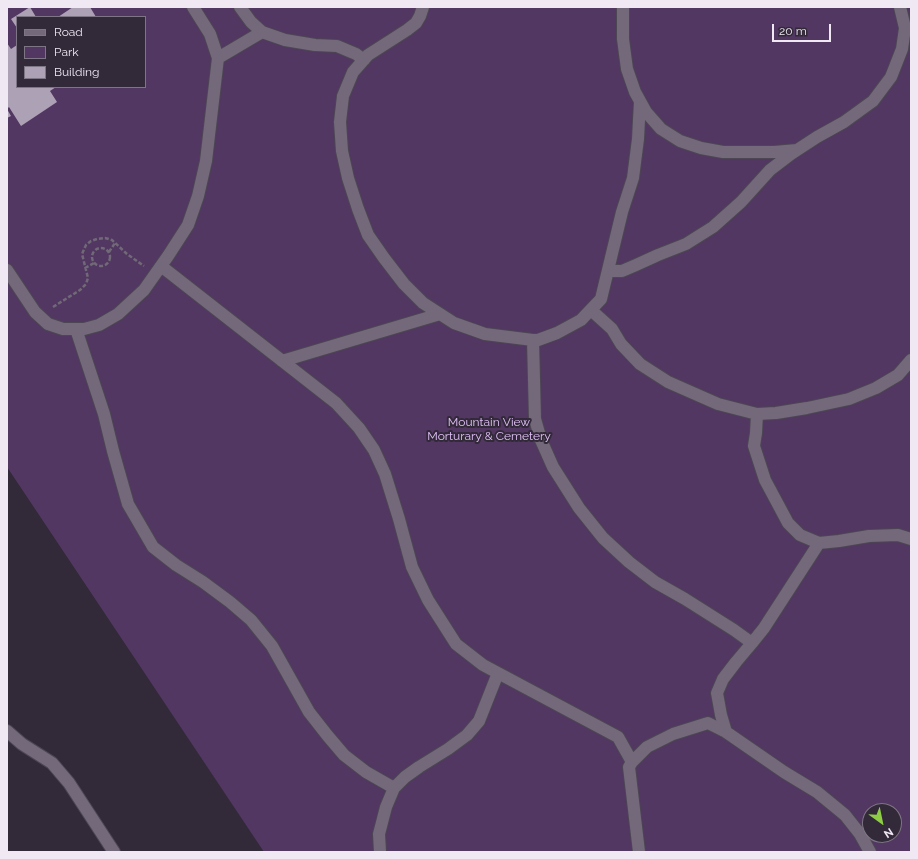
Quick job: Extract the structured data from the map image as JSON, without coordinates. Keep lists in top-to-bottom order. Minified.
{"parks":["Mountain View Morturary & Cemetery"],"legend":["Road","Park","Building"],"scale_bar":"20 m","north":"bottom right"}
